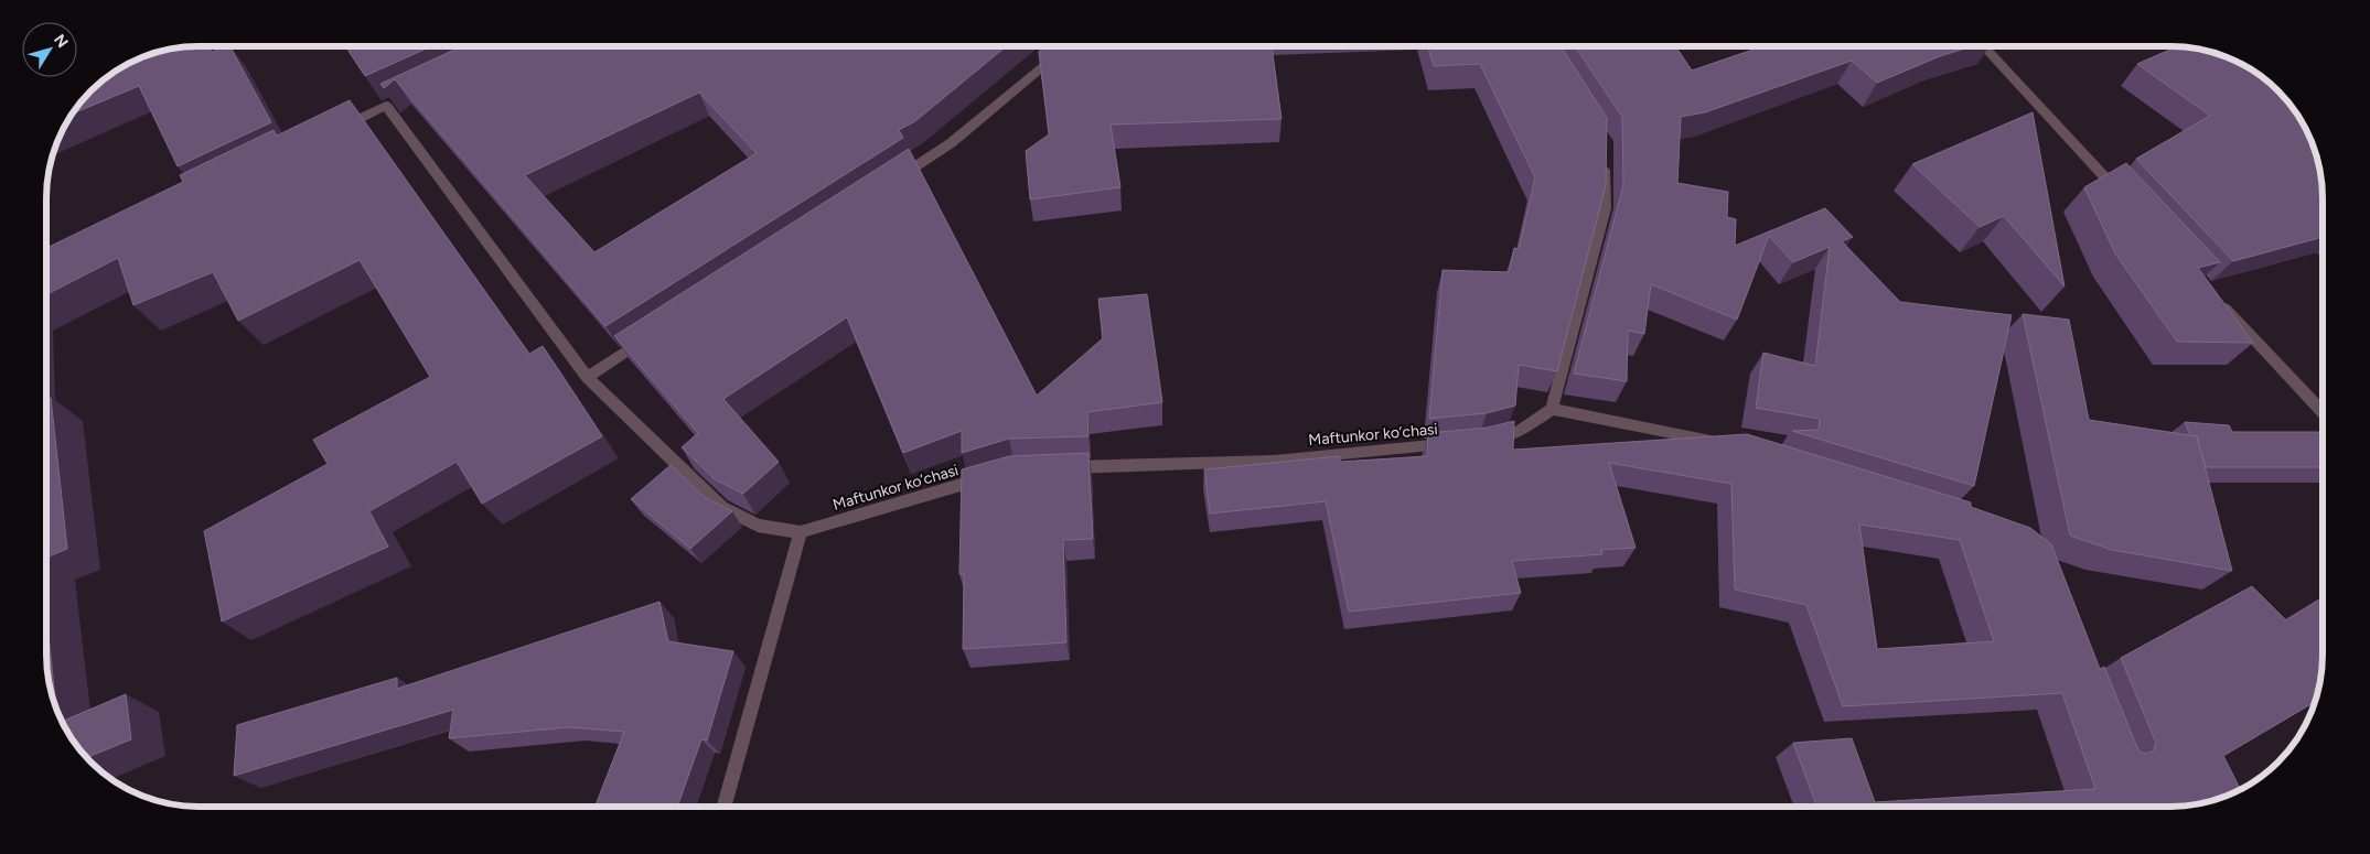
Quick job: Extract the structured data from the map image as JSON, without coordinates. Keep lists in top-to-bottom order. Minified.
{"streets":{"street":["Maftunkor ko’chasi"]},"north":"top right"}
